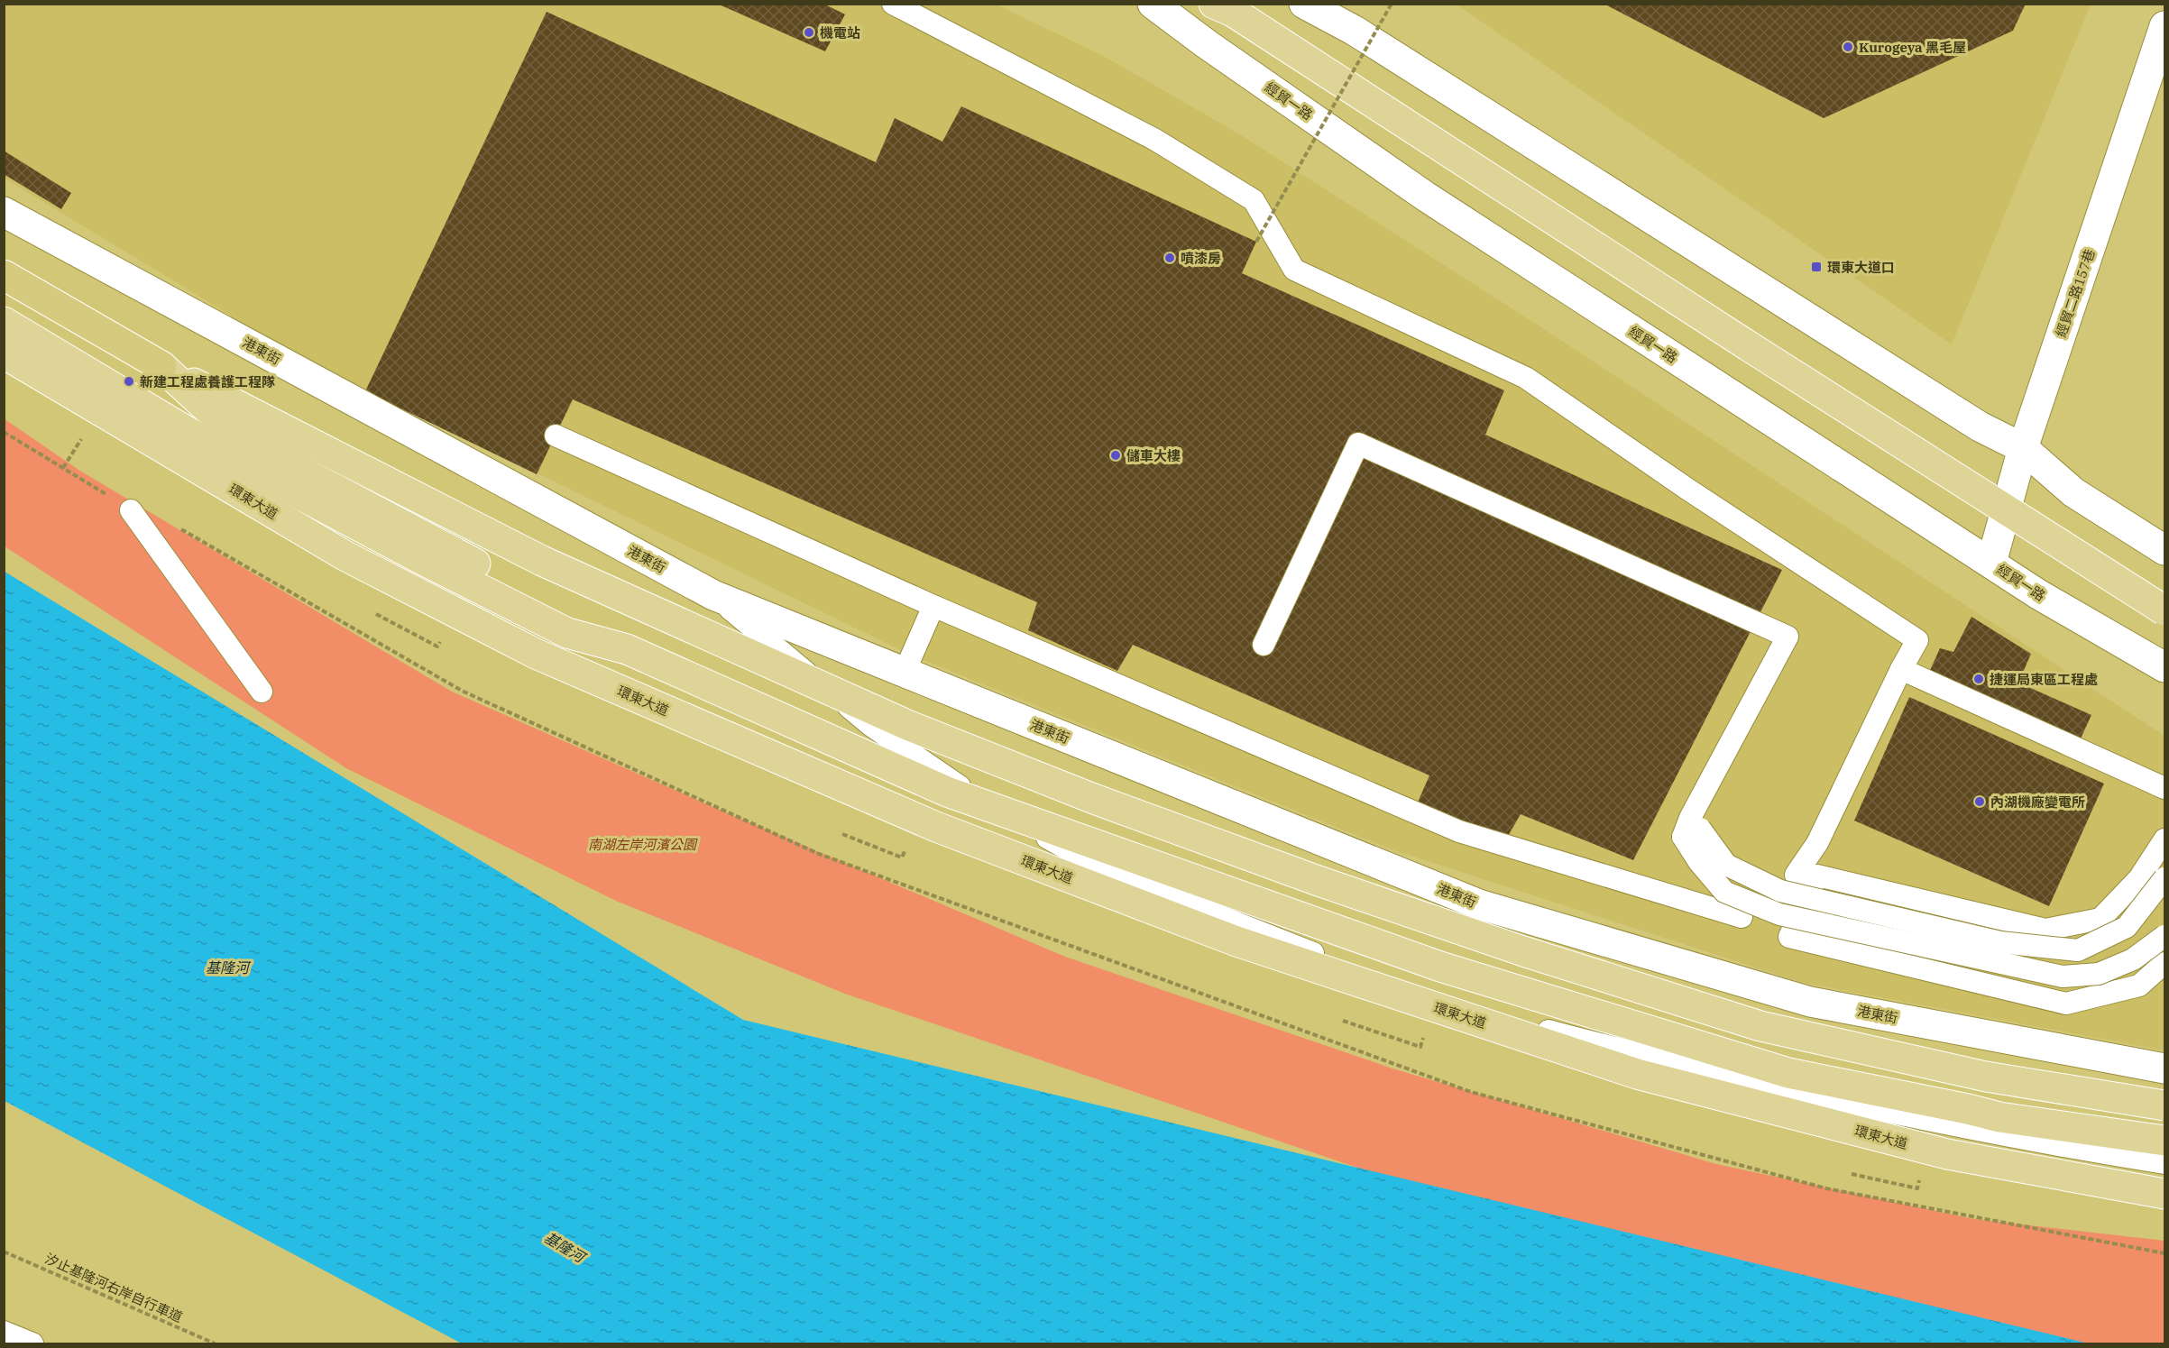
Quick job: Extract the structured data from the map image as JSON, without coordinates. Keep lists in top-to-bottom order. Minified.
{"streets":{"highway":["環東大道"],"street":["經貿一路","經貿二路157巷","港東街"],"path":["汐止基隆河右岸自行車道"]},"crossings":[["經貿一路","經貿二路157巷"]],"water":["基隆河"],"parks":["南湖左岸河濱公園"],"places":{"other":["機電站","Kurogeya 黑毛屋","噴漆房","新建工程處養護工程隊","儲車大樓","捷運局東區工程處","內湖機廠變電所"],"transit":["環東大道口"]}}
